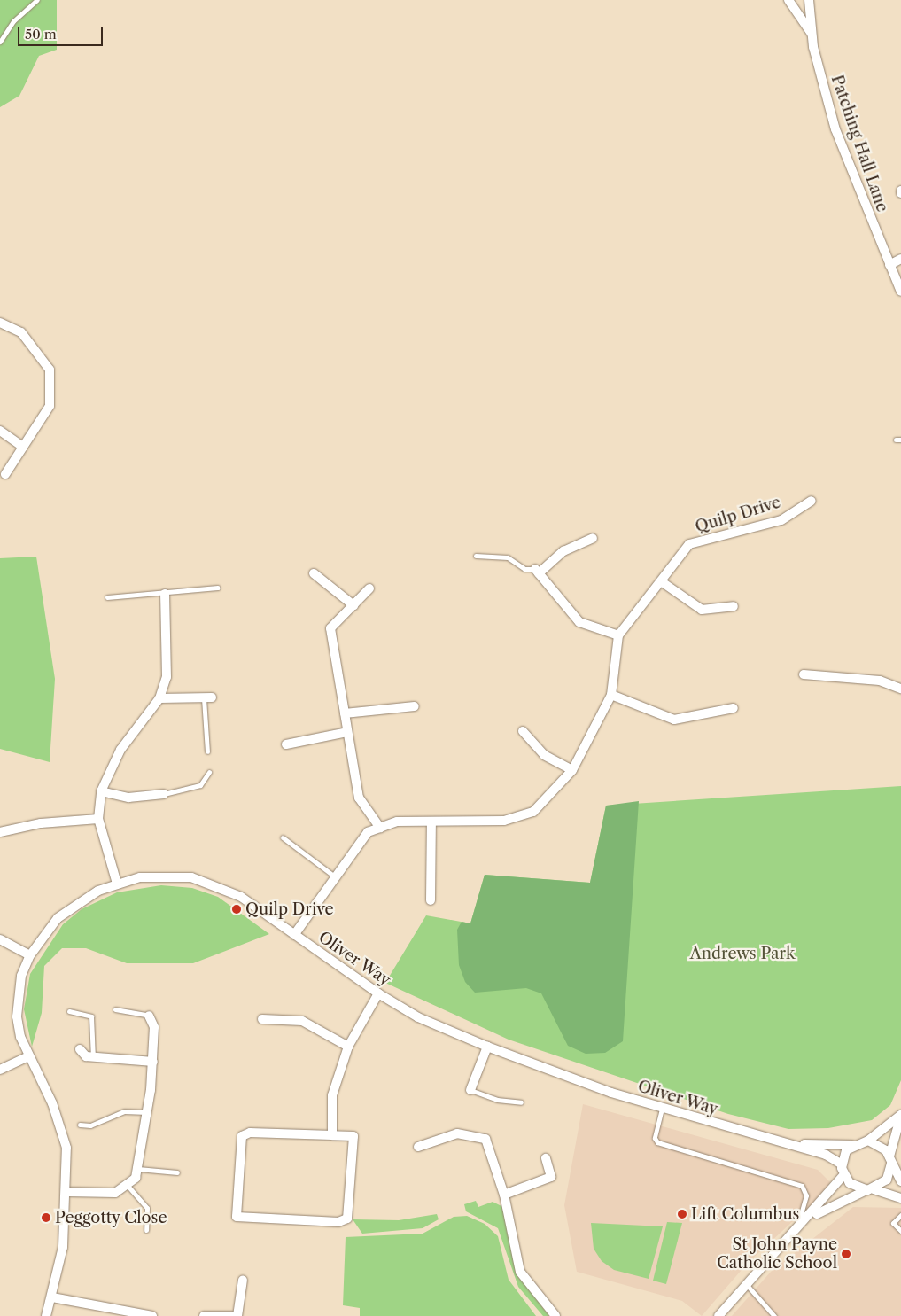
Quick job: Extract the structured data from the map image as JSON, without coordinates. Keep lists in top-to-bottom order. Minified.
{"streets":{"street":["Patching Hall Lane","Quilp Drive","Oliver Way"]},"parks":["Andrews Park"],"places":["Quilp Drive","Lift Columbus","Peggotty Close","St John Payne Catholic School"],"scale_bar":"50 m"}
